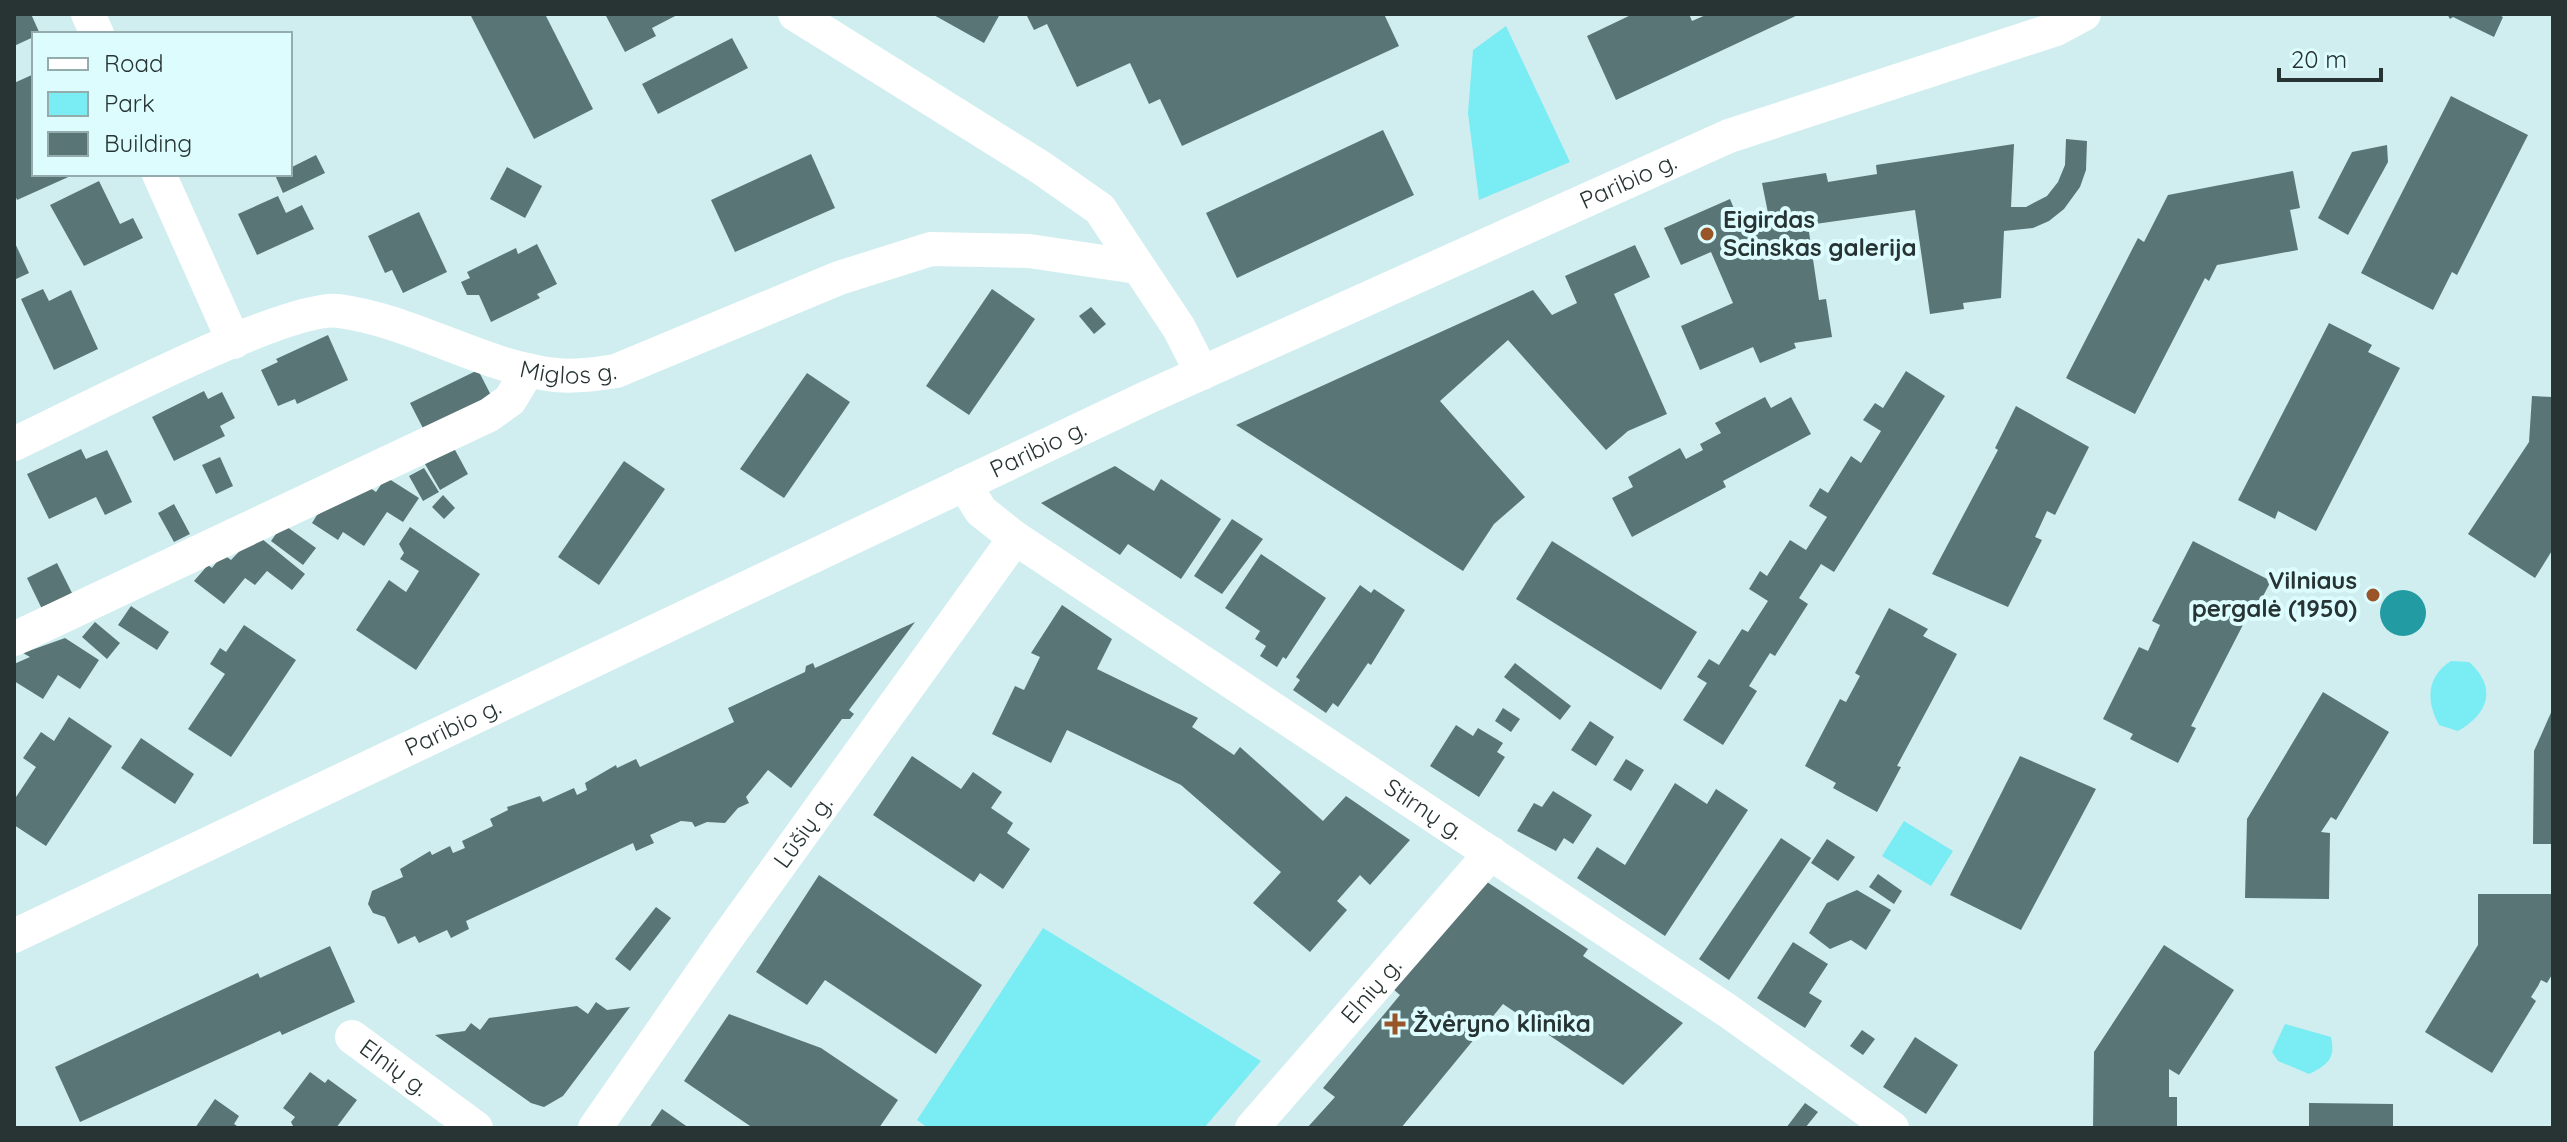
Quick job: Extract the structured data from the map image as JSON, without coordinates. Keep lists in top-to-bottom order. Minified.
{"streets":{"street":["Paribio g.","Miglos g.","Stirnų g.","Lūšių g.","Elnių g."]},"crossings":[["Paribio g.","Stirnų g."],["Stirnų g.","Lūšių g."],["Stirnų g.","Elnių g."]],"places":{"other":["Eigirdas Scinskas galerija","Vilniaus pergalė (1950)"],"health":["Žvėryno klinika"]},"legend":["Road","Park","Building"],"scale_bar":"20 m"}
